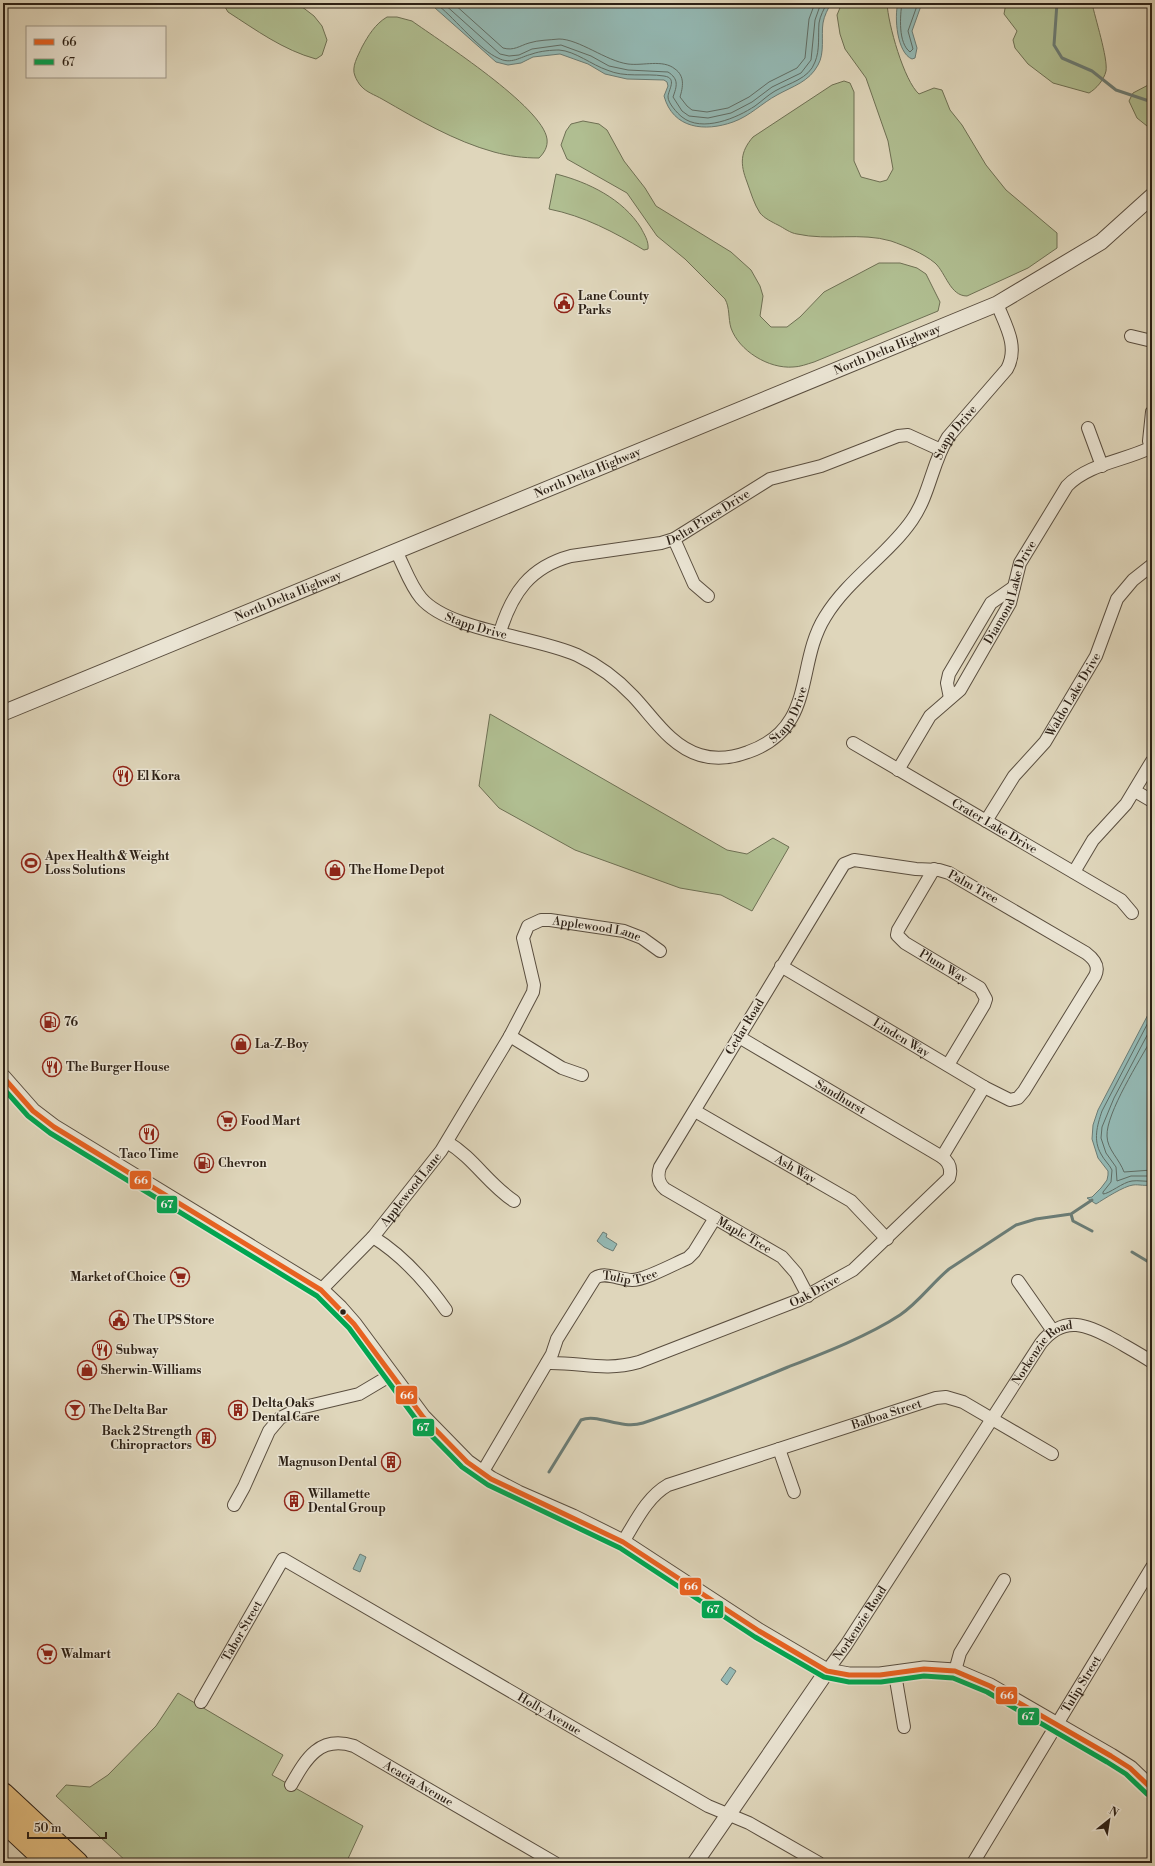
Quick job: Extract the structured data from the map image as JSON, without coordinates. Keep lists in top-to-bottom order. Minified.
{"streets":{"street":["North Delta Highway","Stapp Drive","Delta Pines Drive","Diamond Lake Drive","Waldo Lake Drive","Crater Lake Drive","Palm Tree","Applewood Lane","Plum Way","Cedar Road","Linden Way","Sandhurst","Ash Way","Maple Tree","Tulip Tree","Oak Drive","Norkenzie Road","Balboa Street","Tabor Street","Tulip Street","Holly Avenue","Acacia Avenue"]},"crossings":[["North Delta Highway","Stapp Drive"],["Stapp Drive","Delta Pines Drive"],["Diamond Lake Drive","Crater Lake Drive"],["Waldo Lake Drive","Crater Lake Drive"],["Palm Tree","Plum Way"],["Palm Tree","Cedar Road"],["Palm Tree","Linden Way"],["Plum Way","Linden Way"],["Cedar Road","Linden Way"],["Cedar Road","Sandhurst"],["Cedar Road","Ash Way"],["Cedar Road","Maple Tree"],["Sandhurst","Oak Drive"],["Ash Way","Oak Drive"],["Maple Tree","Tulip Tree"],["Maple Tree","Oak Drive"],["Tulip Tree","Oak Drive"],["Norkenzie Road","Balboa Street"],["Norkenzie Road","Holly Avenue"],["Tabor Street","Holly Avenue"]],"places":{"public building":["Lane County Parks","The UPS Store"],"restaurant":["El Kora","The Burger House","Taco Time","Subway"],"sports":["Apex Health & Weight Loss Solutions"],"shop":["The Home Depot","La-Z-Boy","Sherwin-Williams"],"fuel station":["76","Chevron"],"supermarket":["Food Mart","Market of Choice","Walmart"],"bar":["The Delta Bar"],"building":["Delta Oaks Dental Care","Back 2 Strength Chiropractors","Magnuson Dental","Willamette Dental Group"]},"lines":["transit line 66","transit line 67"],"legend":["66","67"],"scale_bar":"50 m","north":"top right"}
